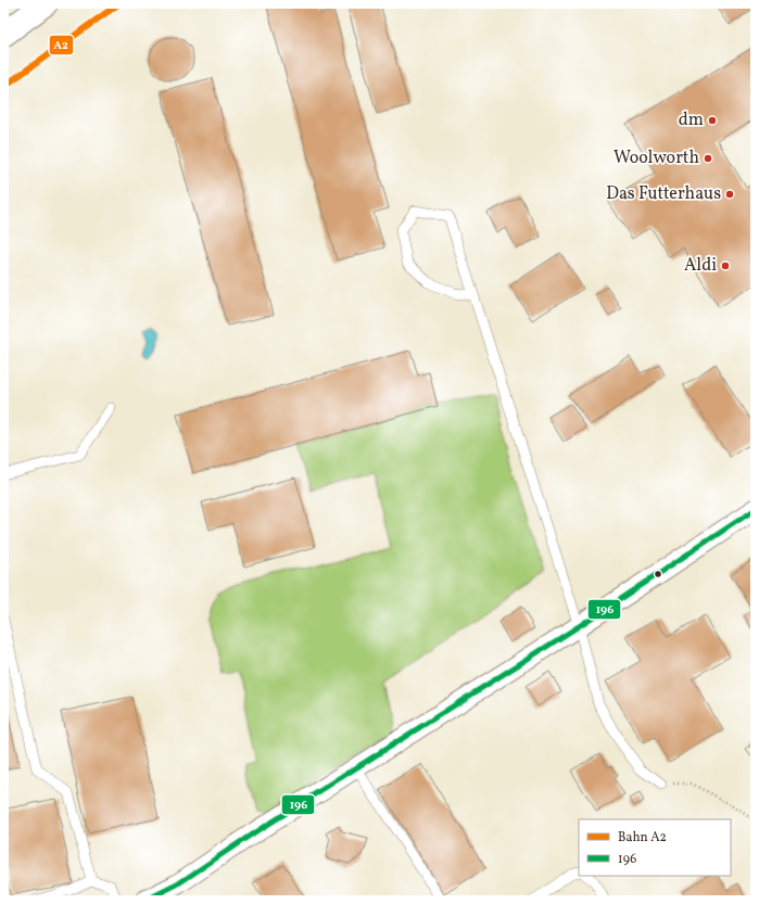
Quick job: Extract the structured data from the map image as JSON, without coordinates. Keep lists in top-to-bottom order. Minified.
{"places":["dm","Woolworth","Das Futterhaus","Aldi"],"lines":["rail line A2","transit line 196"],"legend":["Bahn A2","196"]}
